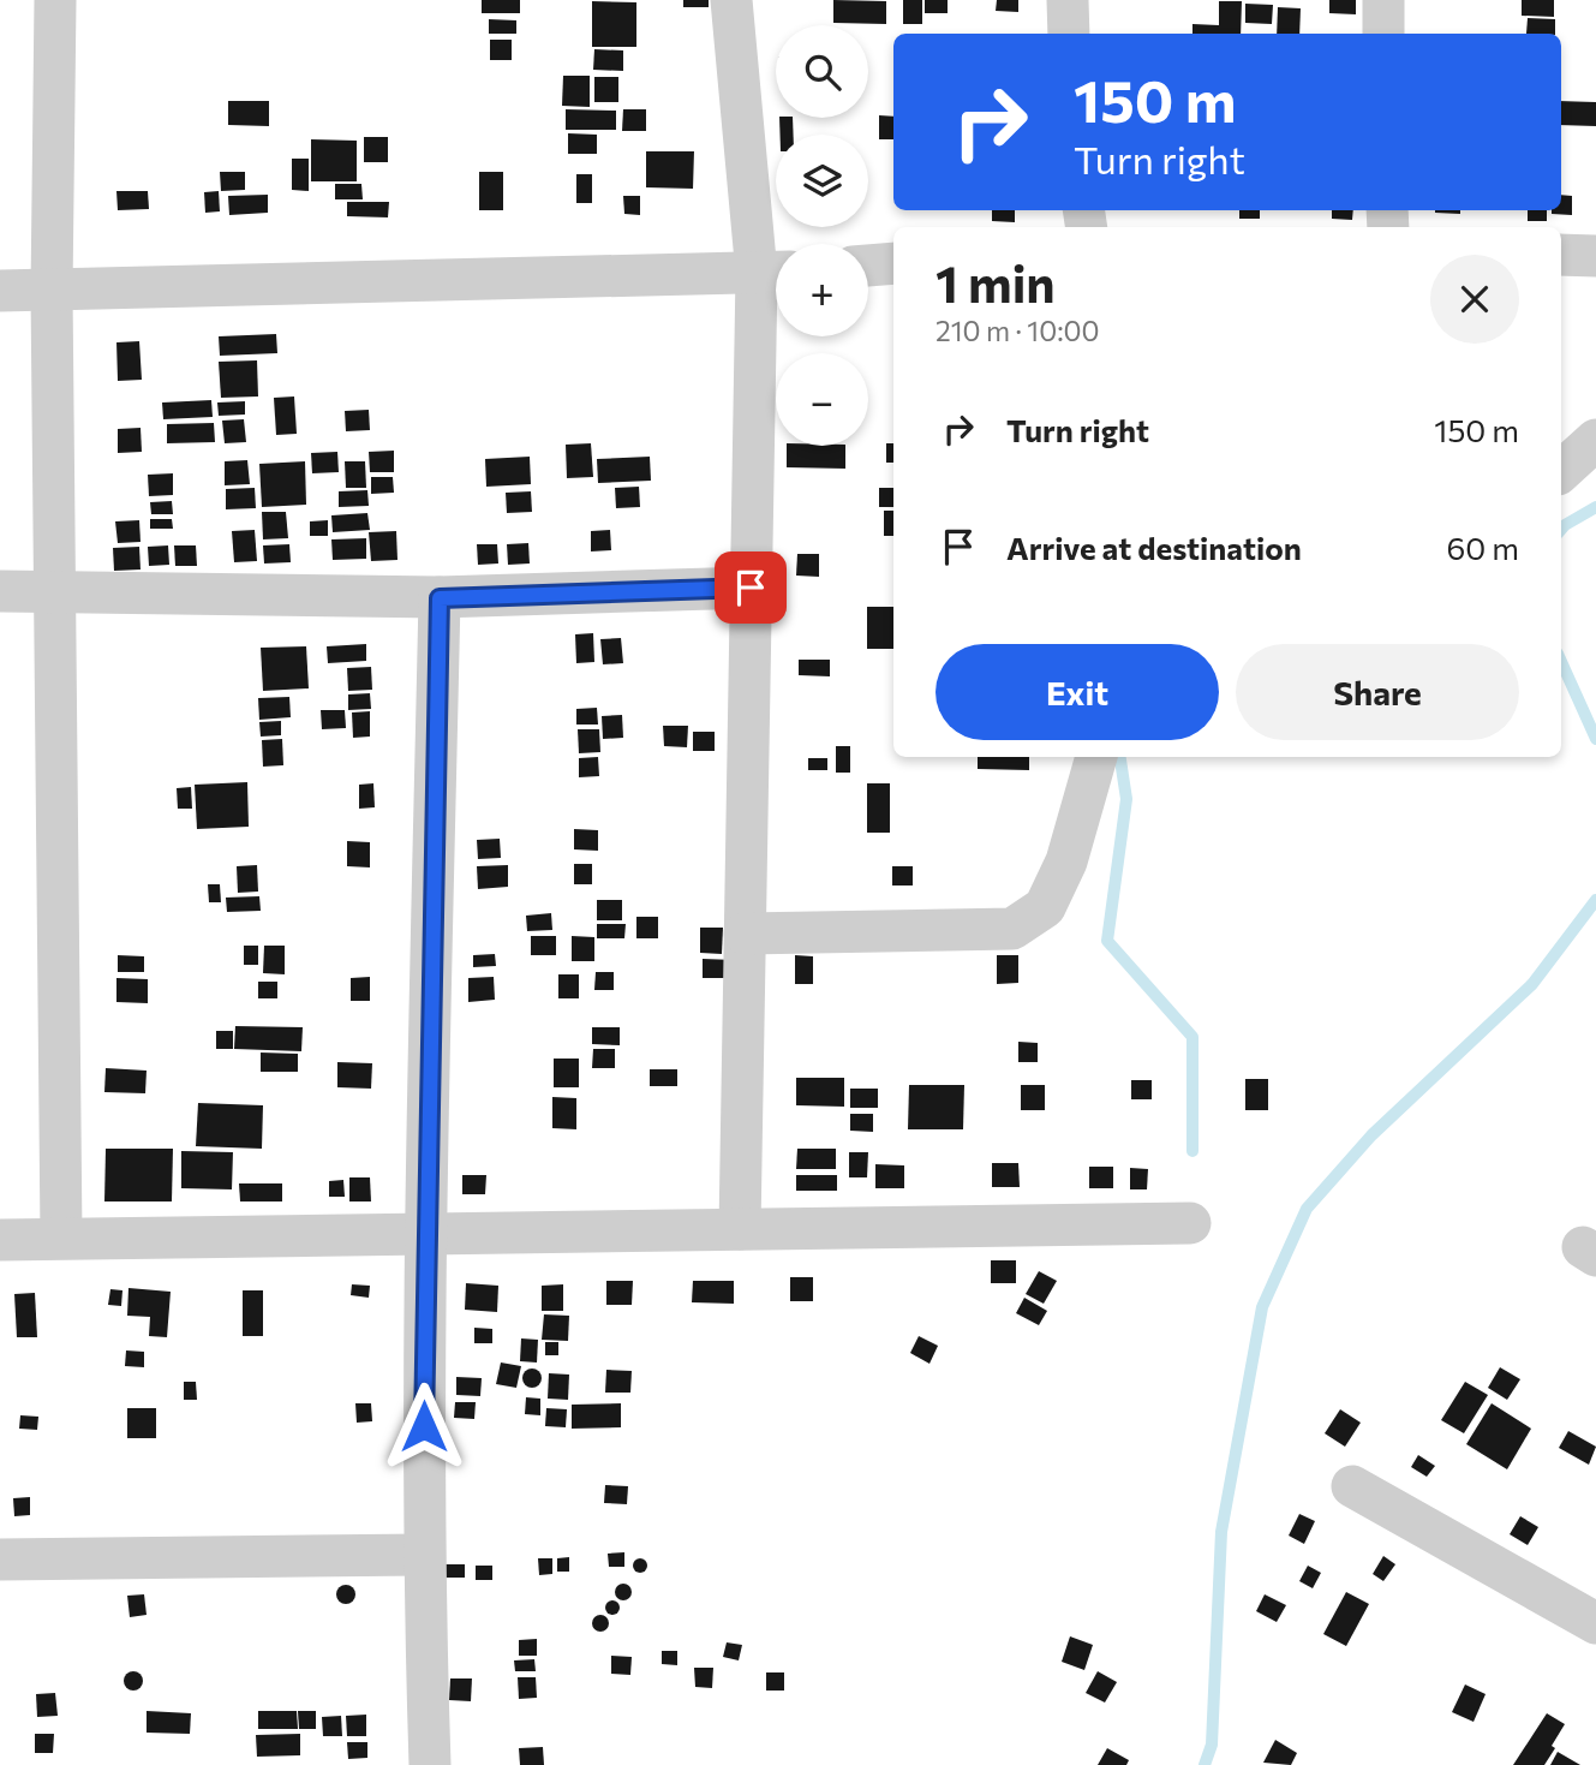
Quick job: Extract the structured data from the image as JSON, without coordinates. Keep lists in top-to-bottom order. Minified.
{"page":{"map_buttons":["+","−"],"turn":["150 m","Turn right"],"heading":["1 min","210 m · 10:00"],"list":[{"name":"Turn right","value":"150 m"},{"name":"Arrive at destination","value":"60 m"}],"buttons":["Exit","Share"]}}
